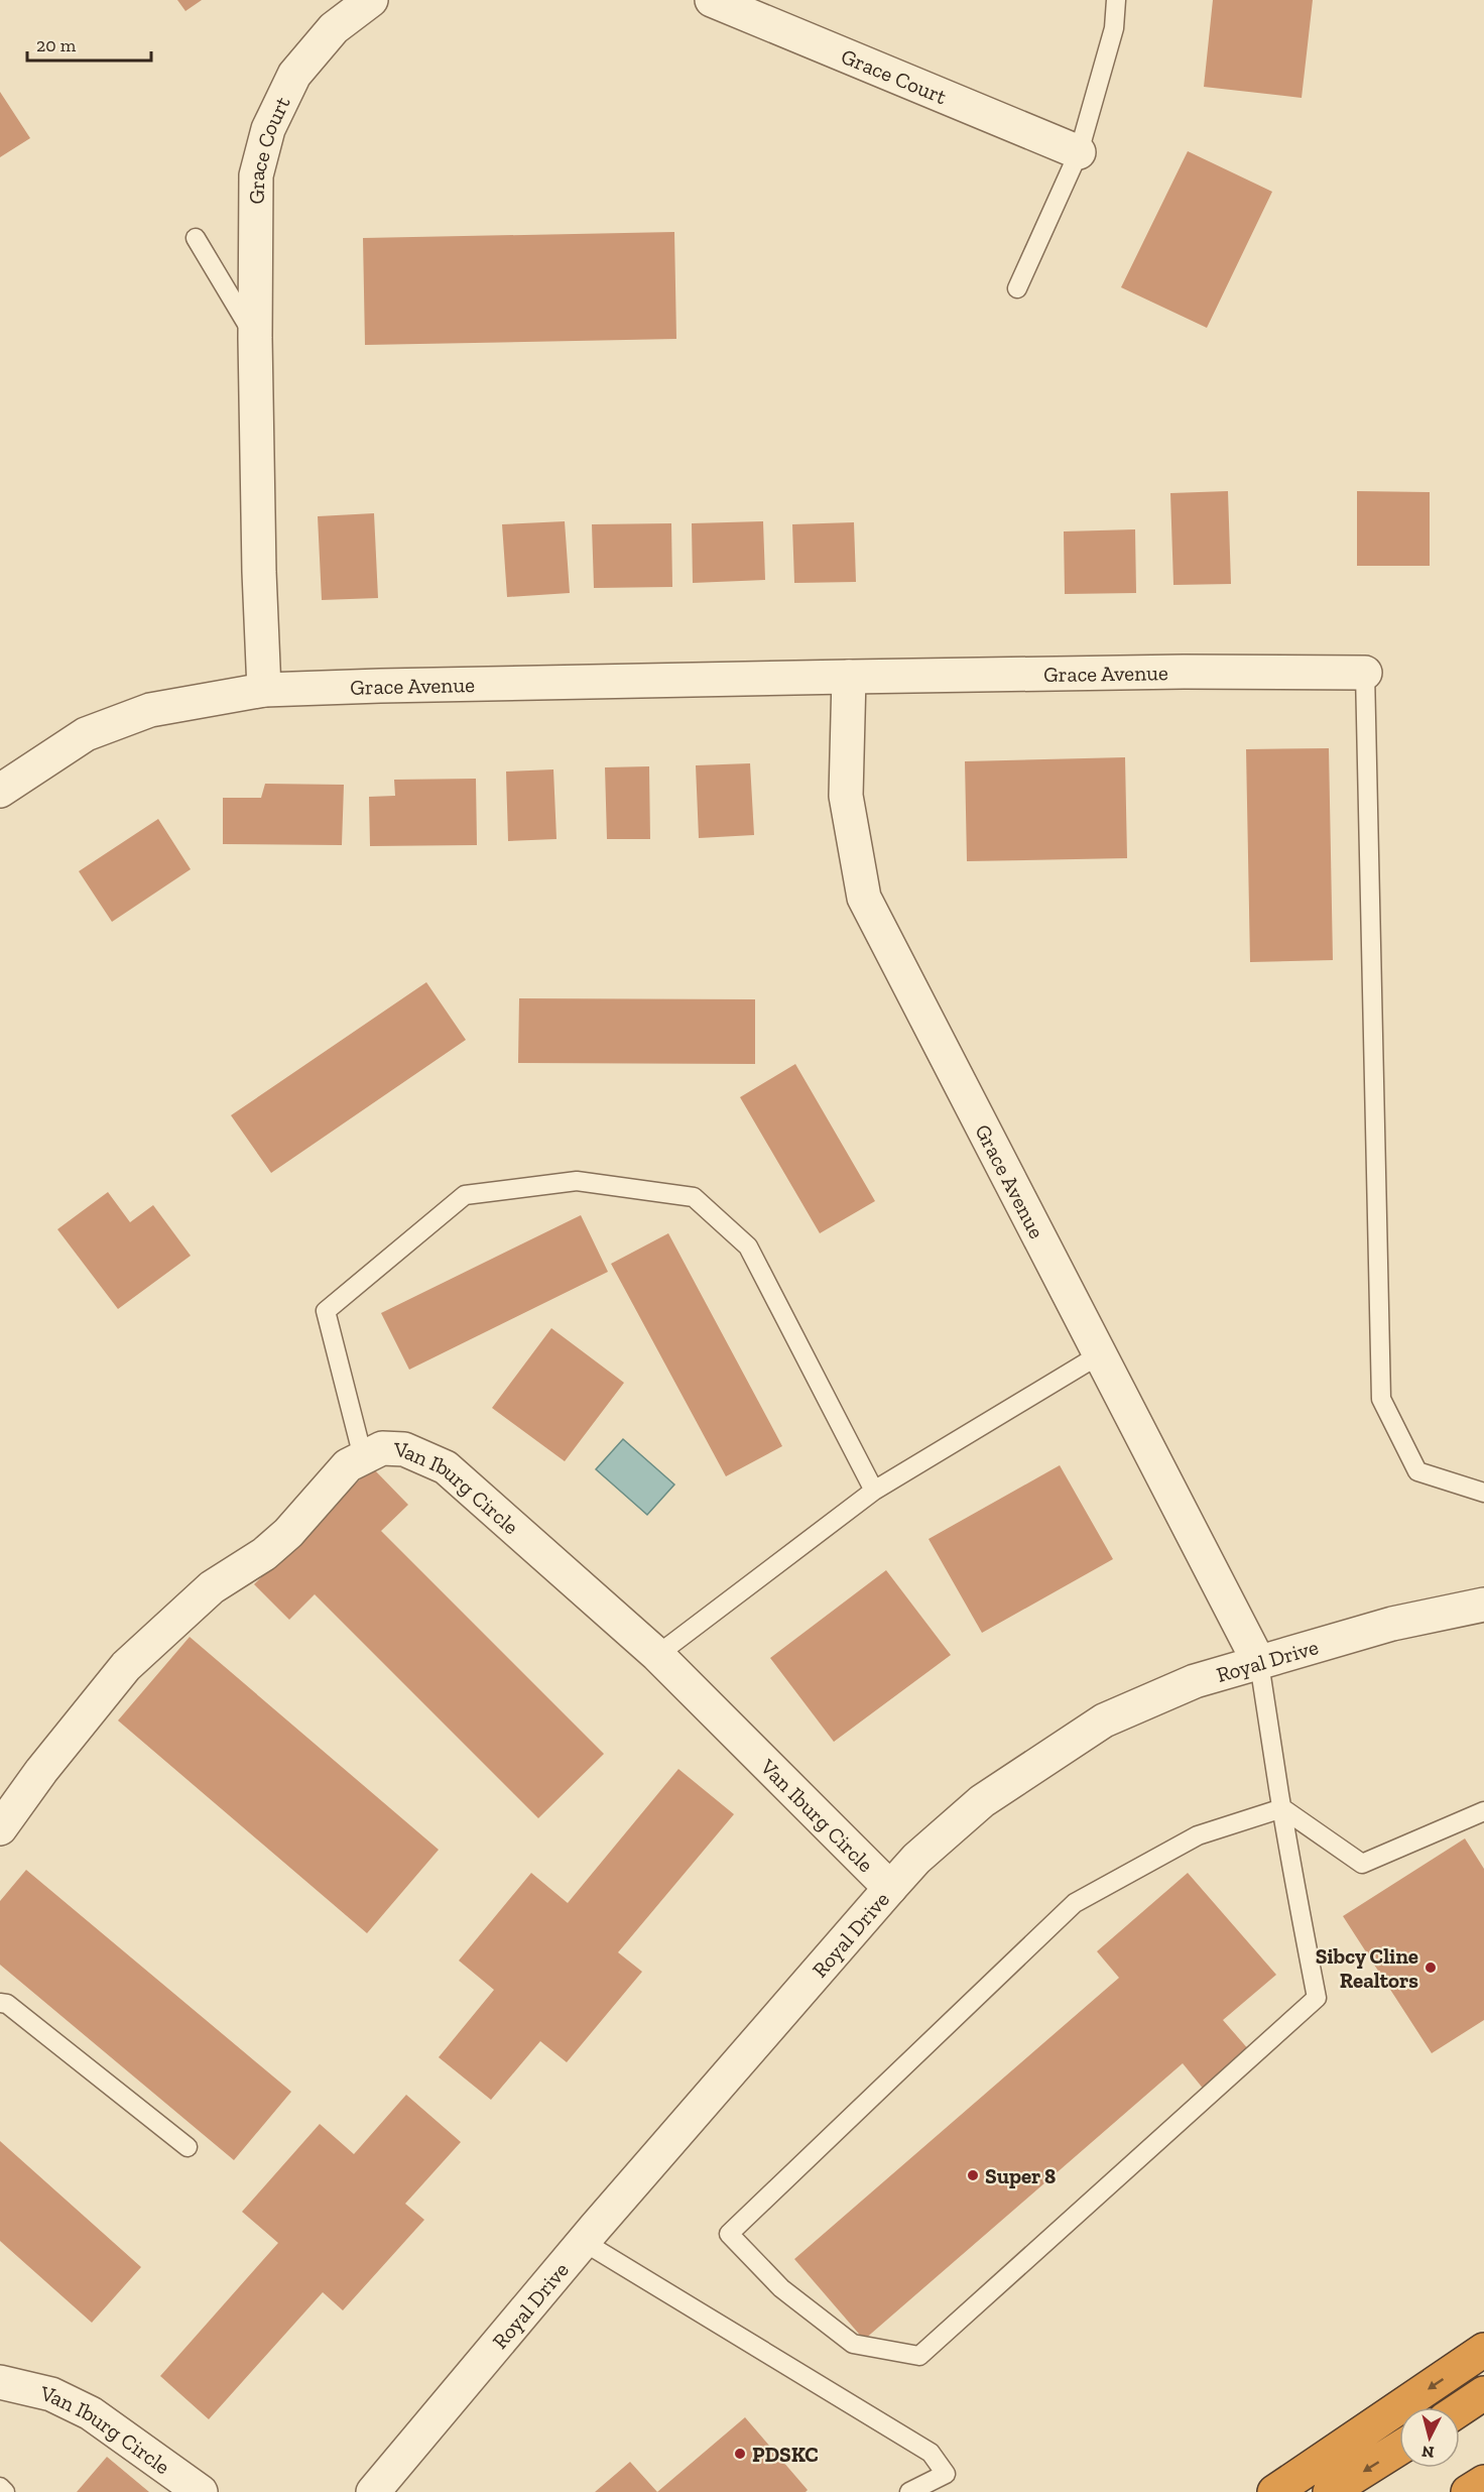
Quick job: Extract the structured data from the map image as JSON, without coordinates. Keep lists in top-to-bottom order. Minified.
{"streets":{"street":["Grace Court","Grace Avenue","Van Iburg Circle","Royal Drive"]},"crossings":[["Grace Court","Grace Avenue"],["Grace Avenue","Royal Drive"],["Van Iburg Circle","Royal Drive"]],"places":["Sibcy Cline Realtors","Super 8","PDSKC"],"scale_bar":"20 m","north":"bottom"}
